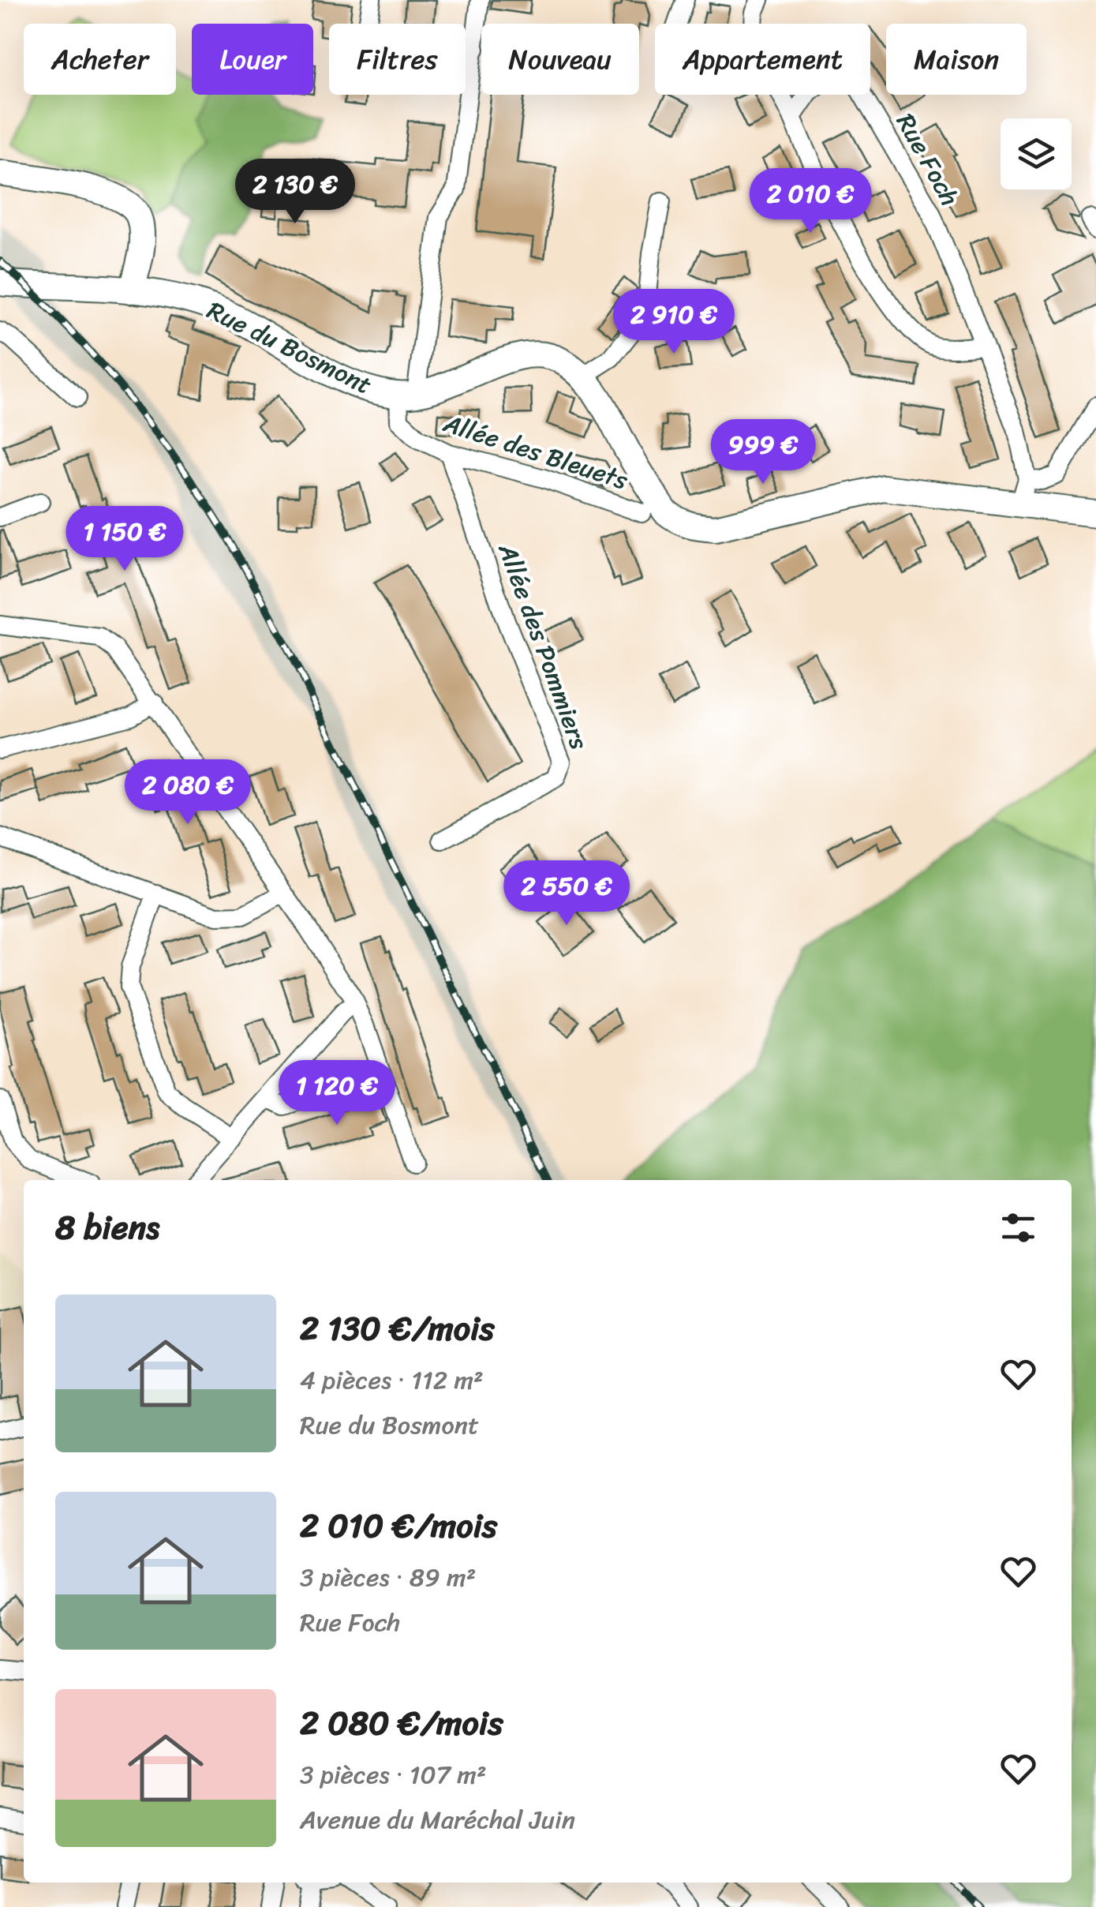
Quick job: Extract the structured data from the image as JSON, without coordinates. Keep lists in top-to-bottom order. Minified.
{"streets":{"street":["Rue Foch","Rue du Bosmont","Allée des Bleuets","Allée des Pommiers"]},"crossings":[["Rue Foch","Rue du Bosmont"],["Rue du Bosmont","Allée des Bleuets"],["Allée des Bleuets","Allée des Pommiers"]],"page":{"chip":["Acheter","Louer","Filtres","Nouveau","Appartement","Maison"],"price":["2 130 €","2 010 €","2 910 €","999 €","1 150 €","2 080 €","2 550 €","1 120 €"],"heading":"8 biens","list":[{"name":"2 130 €/mois","note":"4 pièces · 112 m² · Rue du Bosmont"},{"name":"2 010 €/mois","note":"3 pièces · 89 m² · Rue Foch"},{"name":"2 080 €/mois","note":"3 pièces · 107 m² · Avenue du Maréchal Juin"}]}}
